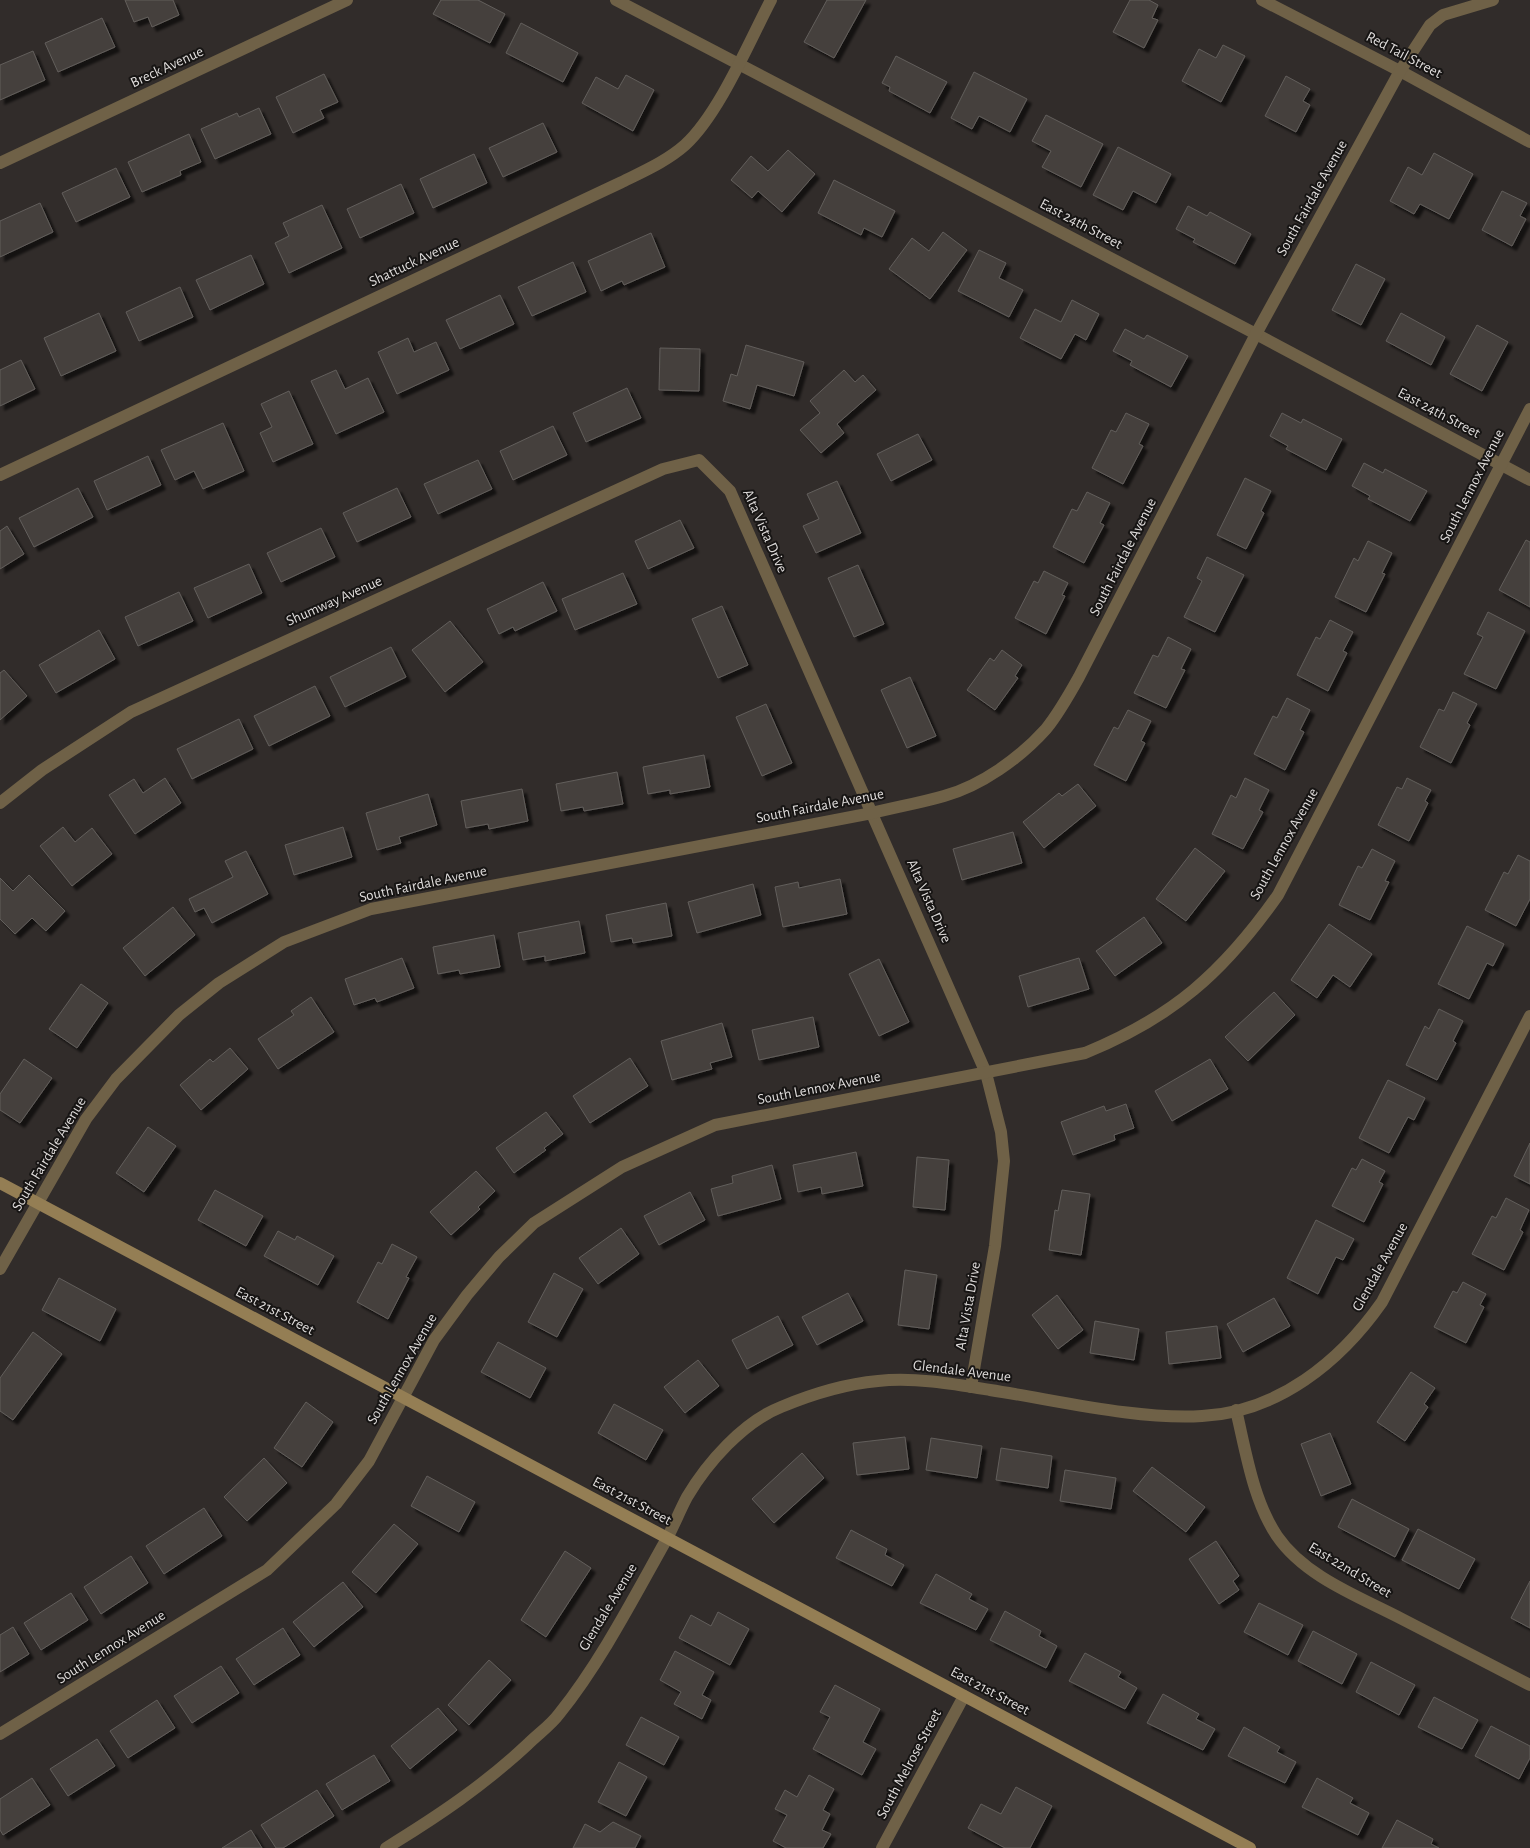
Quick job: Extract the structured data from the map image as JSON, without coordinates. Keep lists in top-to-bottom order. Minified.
{"streets":{"street":["Red Tail Street","Breck Avenue","South Fairdale Avenue","East 24th Street","Shattuck Avenue","South Lennox Avenue","Alta Vista Drive","Shumway Avenue","Glendale Avenue","East 21st Street","East 22nd Street","South Melrose Street"]},"crossings":[["Red Tail Street","South Fairdale Avenue"],["South Fairdale Avenue","East 24th Street"],["South Fairdale Avenue","Alta Vista Drive"],["South Fairdale Avenue","East 21st Street"],["East 24th Street","Shattuck Avenue"],["East 24th Street","South Lennox Avenue"],["South Lennox Avenue","Alta Vista Drive"],["South Lennox Avenue","East 21st Street"],["Alta Vista Drive","Shumway Avenue"],["Alta Vista Drive","Glendale Avenue"],["Glendale Avenue","East 21st Street"],["Glendale Avenue","East 22nd Street"],["East 21st Street","South Melrose Street"]]}
